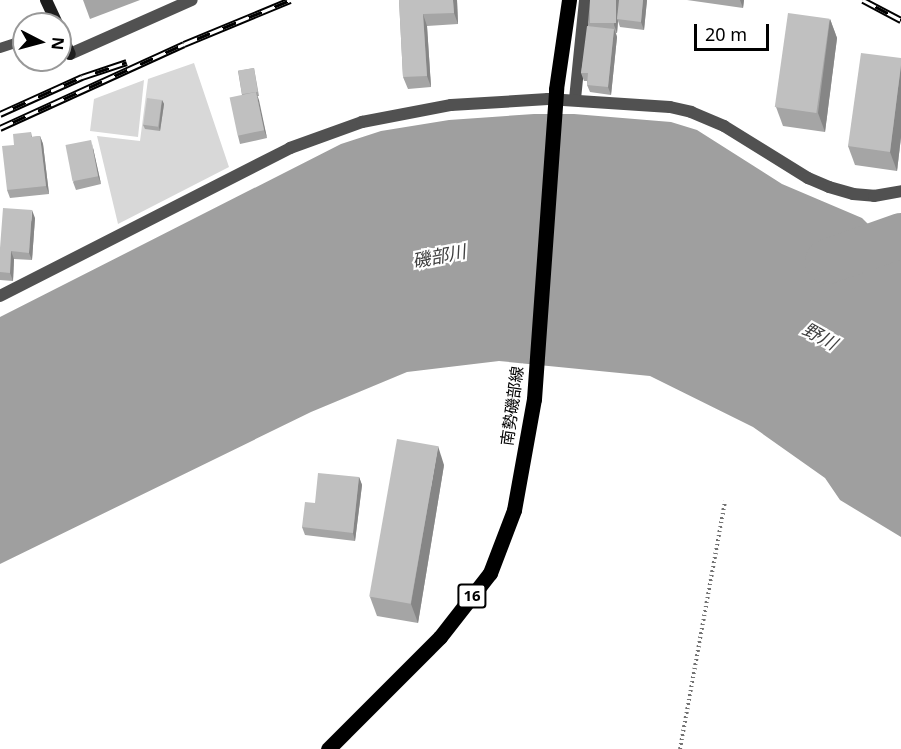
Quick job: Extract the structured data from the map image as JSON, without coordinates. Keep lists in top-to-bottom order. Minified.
{"streets":{"main road":["南勢磯部線","16"]},"water":["磯部川","野川"],"scale_bar":"20 m","north":"right"}
